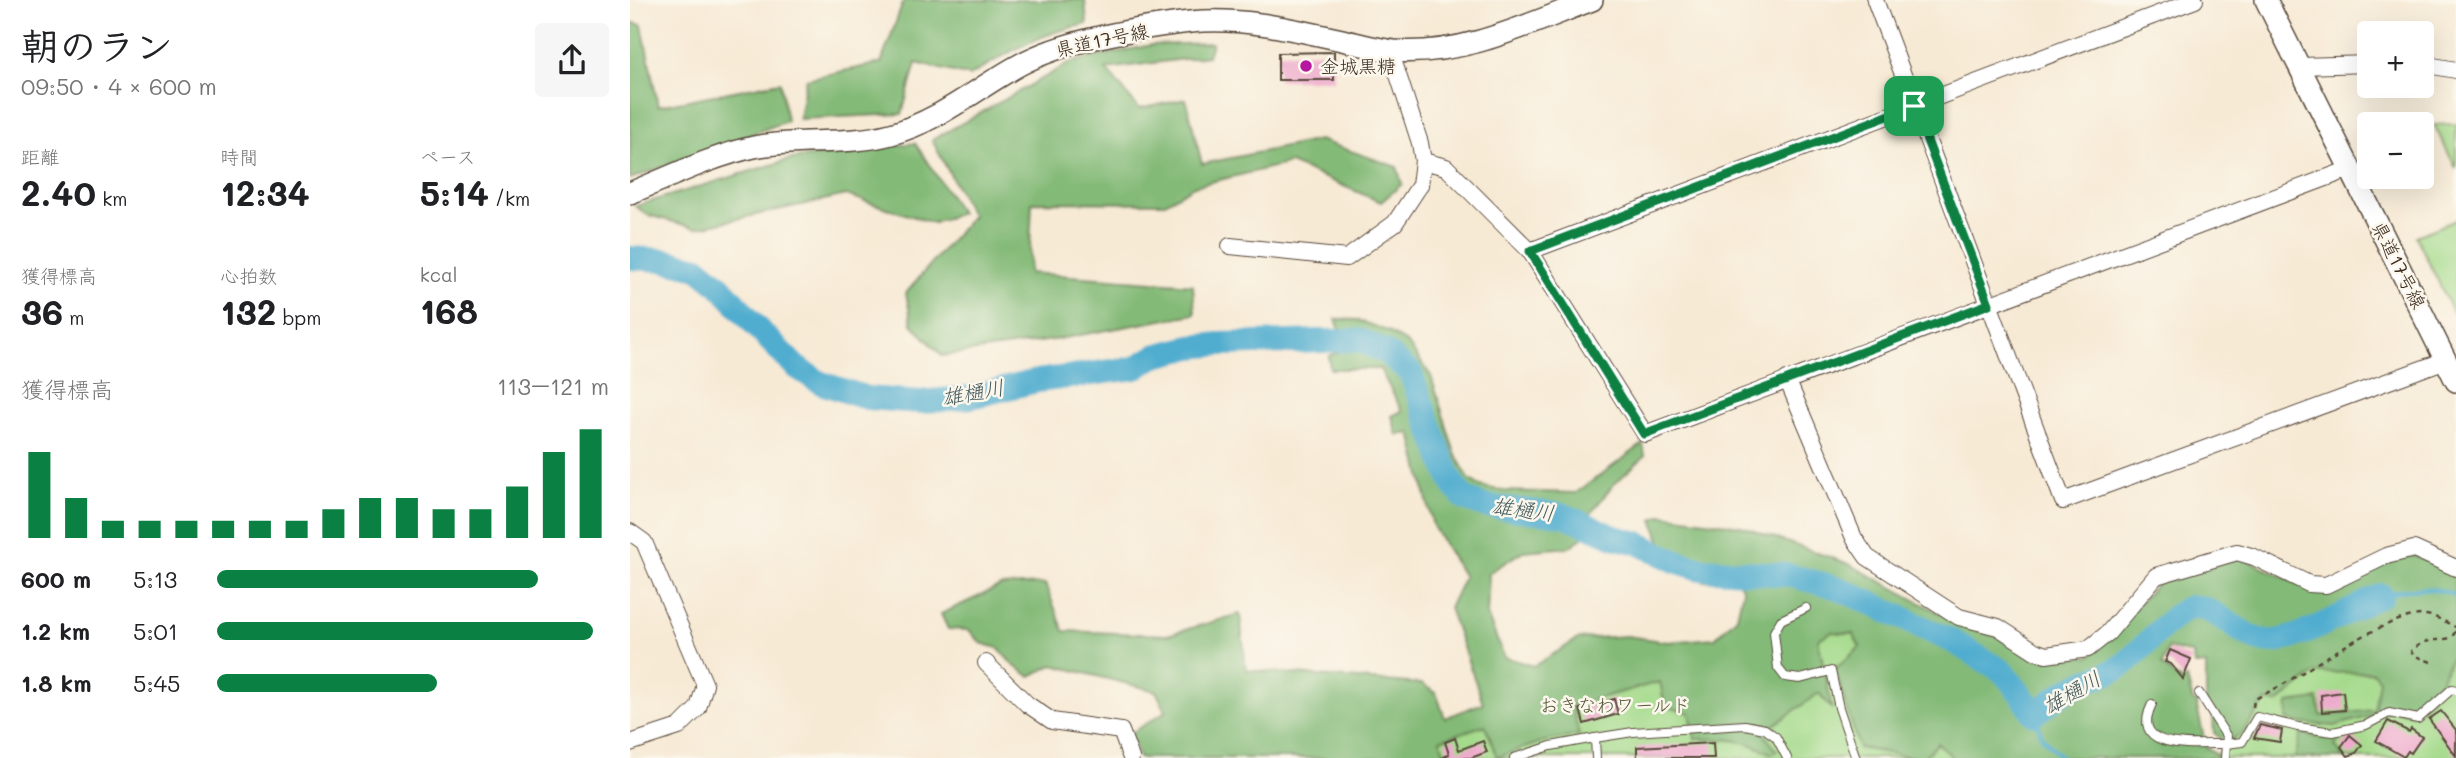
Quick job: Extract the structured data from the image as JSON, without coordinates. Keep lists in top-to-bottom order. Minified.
{"streets":{"main road":["県道17号線"]},"water":["雄樋川"],"parks":["おきなわワールド"],"places":["金城黒糖"],"page":{"heading":["朝のラン","09:50 · 4 × 600 m"],"map_buttons":["+","−"],"stats":[["距離","2.40 km"],["時間","12:34"],["ペース","5:14 /km"],["獲得標高","36 m"],["心拍数","132 bpm"],["kcal","168"]],"chart":["獲得標高","113–121 m"],"list":[{"name":"600 m","note":"5:13"},{"name":"1.2 km","note":"5:01"},{"name":"1.8 km","note":"5:45"}]}}
